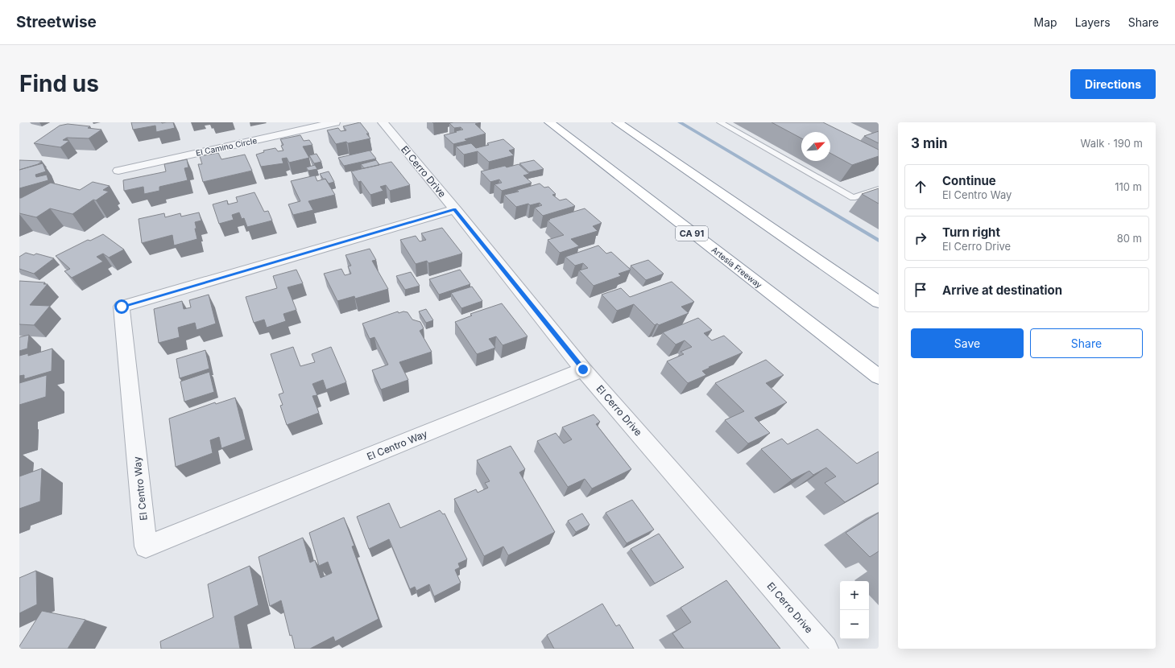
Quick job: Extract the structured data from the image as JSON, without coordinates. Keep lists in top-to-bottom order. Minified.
{"streets":{"highway":["CA 91","Artesia Freeway"],"street":["El Camino Circle","El Cerro Drive","El Centro Way"]},"crossings":[["El Cerro Drive","El Centro Way"]],"north":"top right","page":{"header":"Streetwise","nav":["Map","Layers","Share"],"buttons":["Directions",["Save","Share"]],"title":"Find us","heading":["3 min","Walk · 190 m"],"list":[["Continue","El Centro Way","110 m"],["Turn right","El Cerro Drive","80 m"],"Arrive at destination"],"map_buttons":["+","−"]}}
